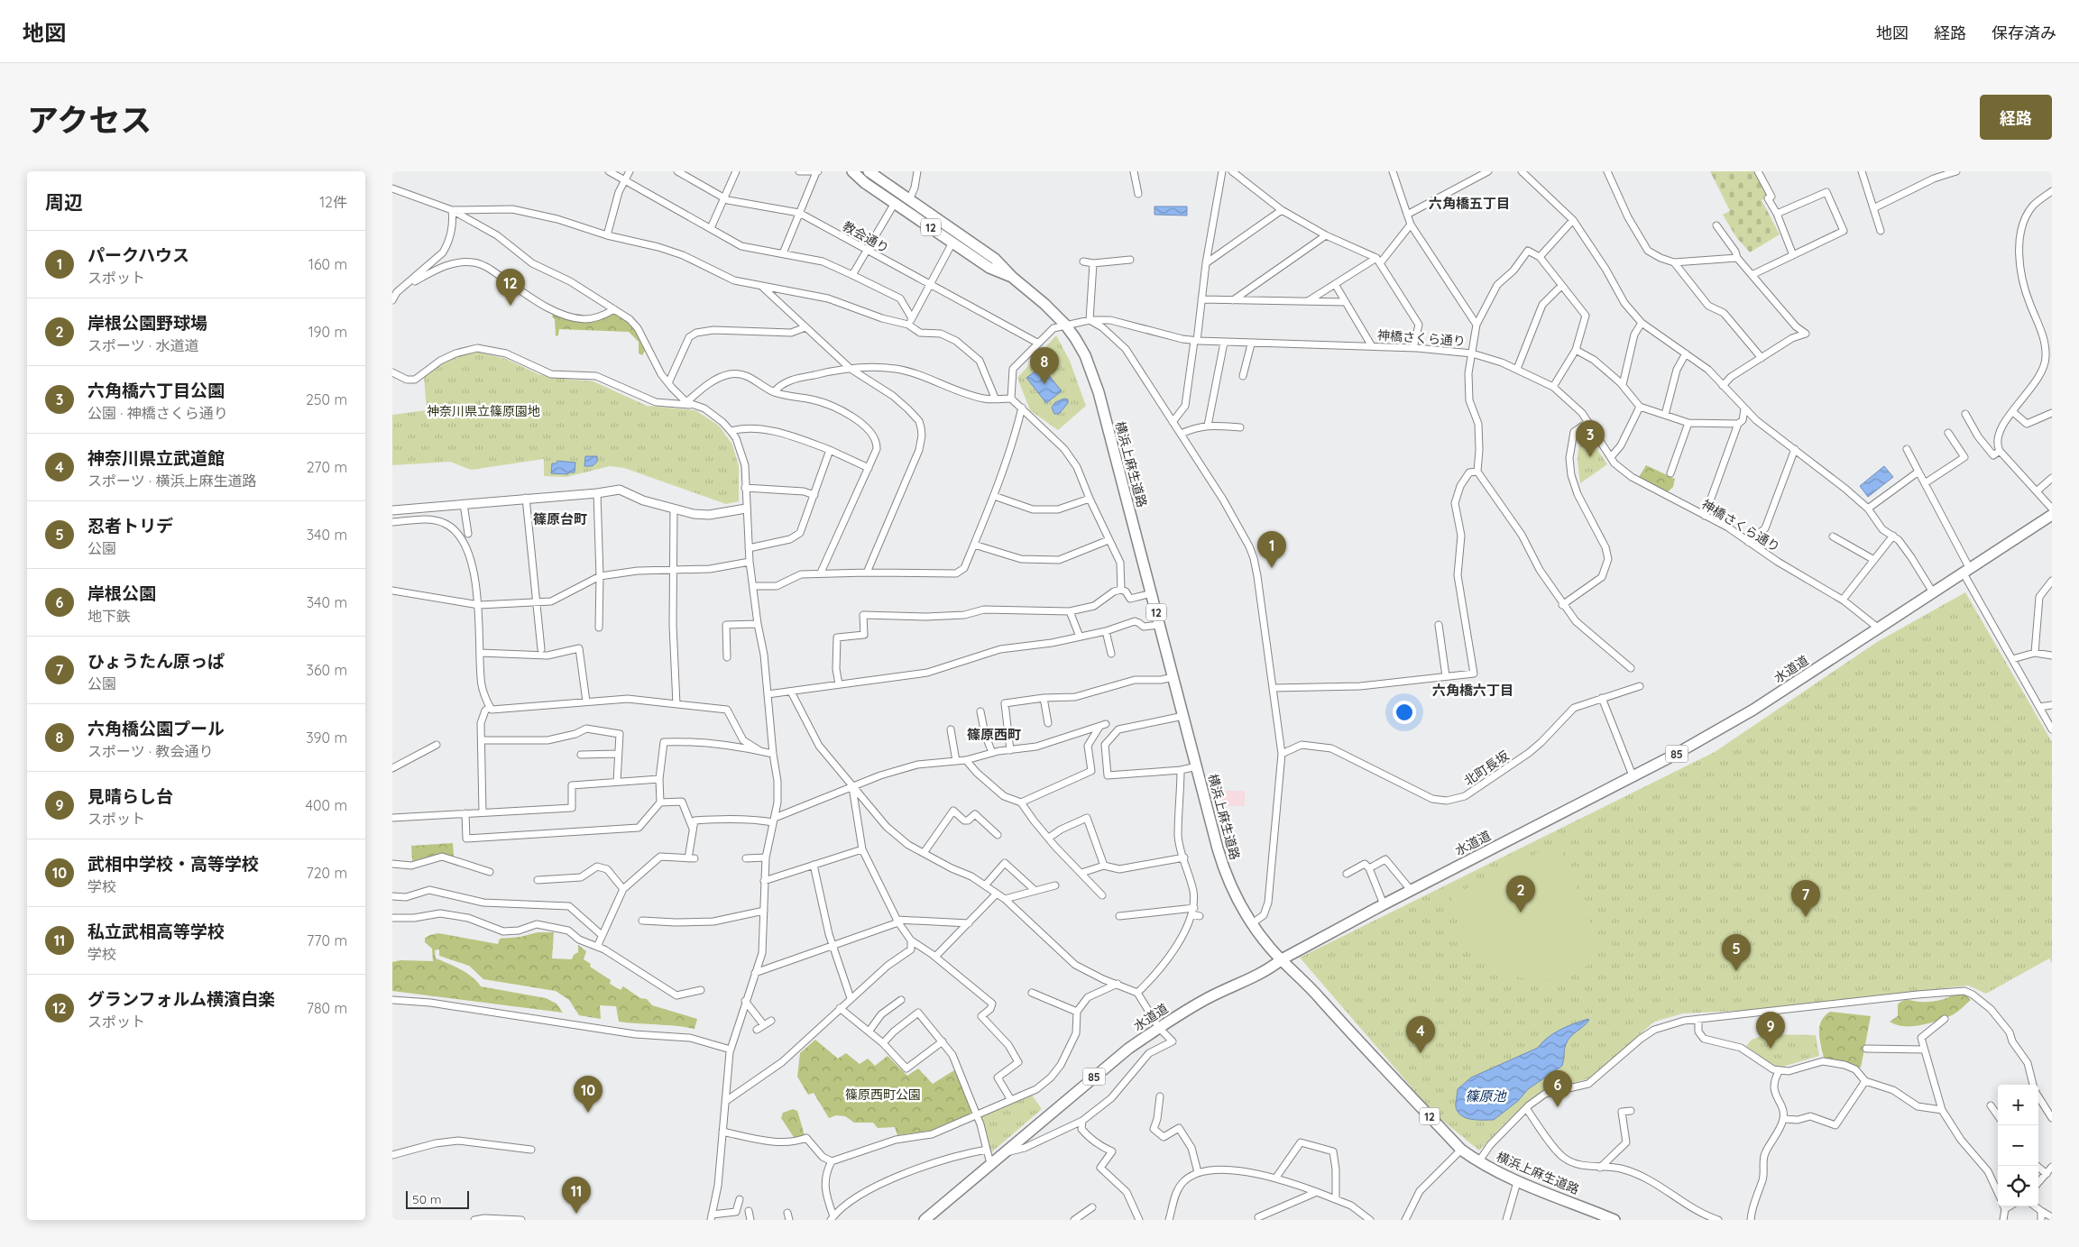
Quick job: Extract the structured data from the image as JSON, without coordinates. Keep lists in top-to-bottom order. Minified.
{"streets":{"main road":["12","横浜上麻生道路","水道道","85"],"street":["教会通り","神橋さくら通り","北町長坂"]},"crossings":[["教会通り","神橋さくら通り"],["神橋さくら通り","横浜上麻生道路"],["神橋さくら通り","水道道"],["横浜上麻生道路","水道道"]],"districts":["六角橋五丁目","篠原台町","六角橋六丁目","篠原西町"],"water":["篠原池"],"parks":["神奈川県立篠原園地","篠原西町公園"],"scale_bar":"50 m","page":{"header":"地図","nav":["地図","経路","保存済み"],"title":"アクセス","buttons":"経路","heading":["周辺","12件"],"list":[{"mark":"1","name":"パークハウス","note":"スポット","value":"160 m"},{"mark":"2","name":"岸根公園野球場","note":"スポーツ · 水道道","value":"190 m"},{"mark":"3","name":"六角橋六丁目公園","note":"公園 · 神橋さくら通り","value":"250 m"},{"mark":"4","name":"神奈川県立武道館","note":"スポーツ · 横浜上麻生道路","value":"270 m"},{"mark":"5","name":"忍者トリデ","note":"公園","value":"340 m"},{"mark":"6","name":"岸根公園","note":"地下鉄","value":"340 m"},{"mark":"7","name":"ひょうたん原っぱ","note":"公園","value":"360 m"},{"mark":"8","name":"六角橋公園プール","note":"スポーツ · 教会通り","value":"390 m"},{"mark":"9","name":"見晴らし台","note":"スポット","value":"400 m"},{"mark":"10","name":"武相中学校・高等学校","note":"学校","value":"720 m"},{"mark":"11","name":"私立武相高等学校","note":"学校","value":"770 m"},{"mark":"12","name":"グランフォルム横濱白楽","note":"スポット","value":"780 m"}],"pins":["12","8","3","1","2","7","5","9","4","6","10","11"],"map_buttons":["+","−"],"scale":"50 m"}}
